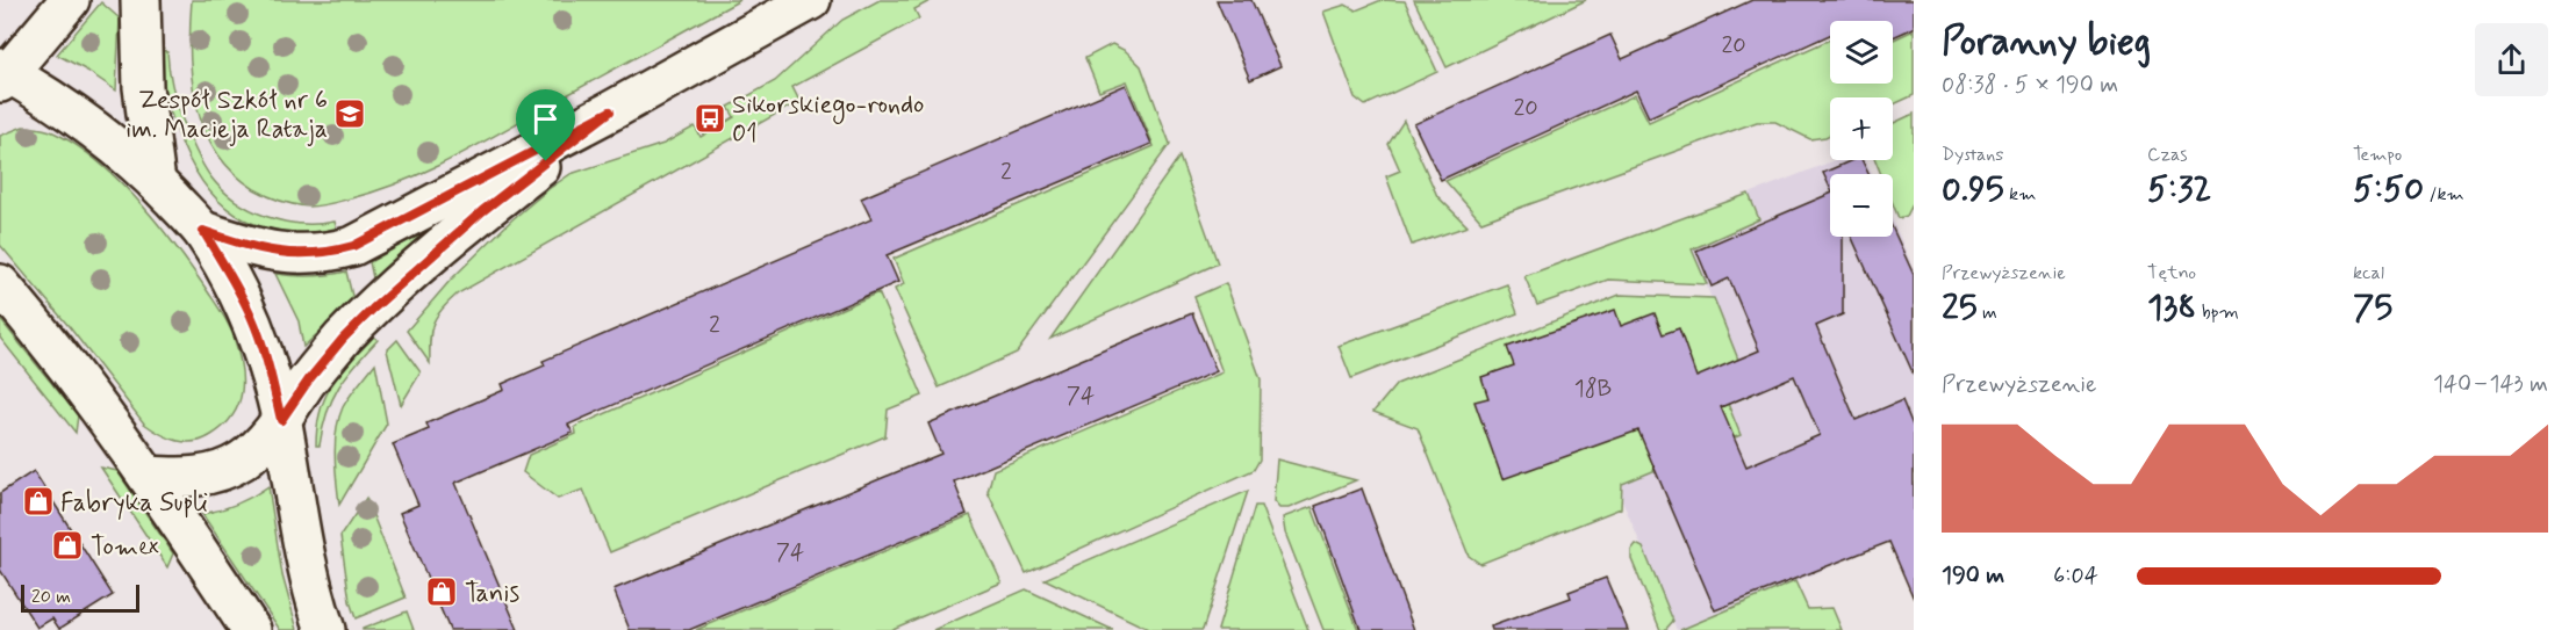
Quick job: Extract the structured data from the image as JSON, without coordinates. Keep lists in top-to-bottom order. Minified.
{"places":{"school or university":["Zespół Szkół nr 6 im. Macieja Rataja"],"bus stop":["Sikorskiego-rondo 01"],"shop":["Fabryka Supli","Tomex","Tanis"]},"house_numbers":["20","20","2","2","18B","74","74"],"scale_bar":"20 m","page":{"heading":["Poranny bieg","08:38 · 5 × 190 m"],"map_buttons":["+","−"],"stats":[["Dystans","0.95 km"],["Czas","5:32"],["Tempo","5:50 /km"],["Przewyższenie","25 m"],["Tętno","138 bpm"],["kcal","75"]],"chart":["Przewyższenie","140–143 m"],"list":[{"name":"190 m","note":"6:04"}],"scale":"20 m"}}
